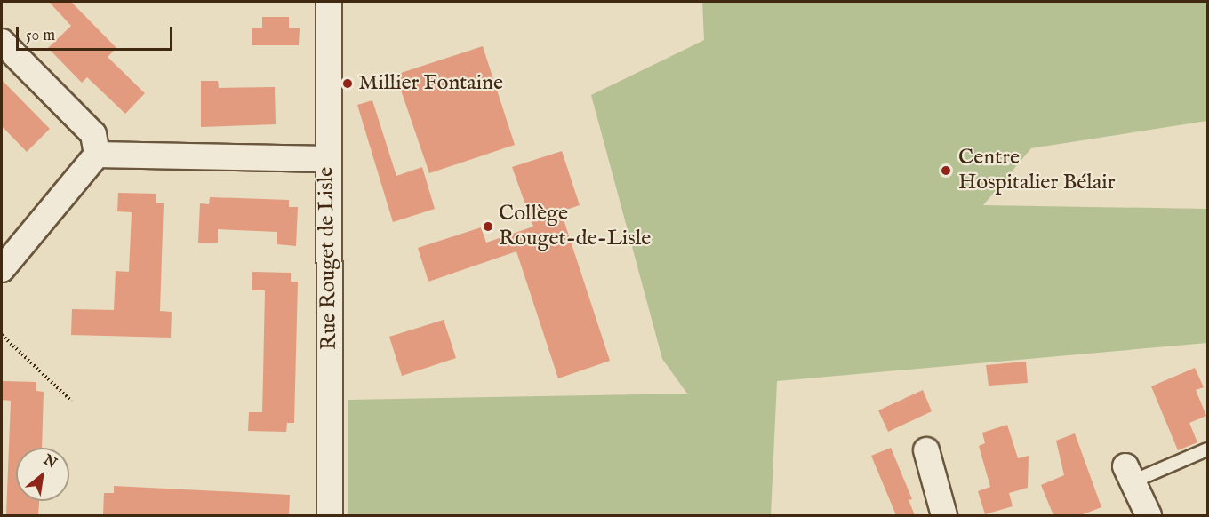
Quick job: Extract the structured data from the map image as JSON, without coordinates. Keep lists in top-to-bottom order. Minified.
{"streets":{"street":["Rue Rouget de Lisle"]},"places":["Millier Fontaine","Centre Hospitalier Bélair","Collège Rouget-de-Lisle"],"scale_bar":"50 m","north":"top right"}
